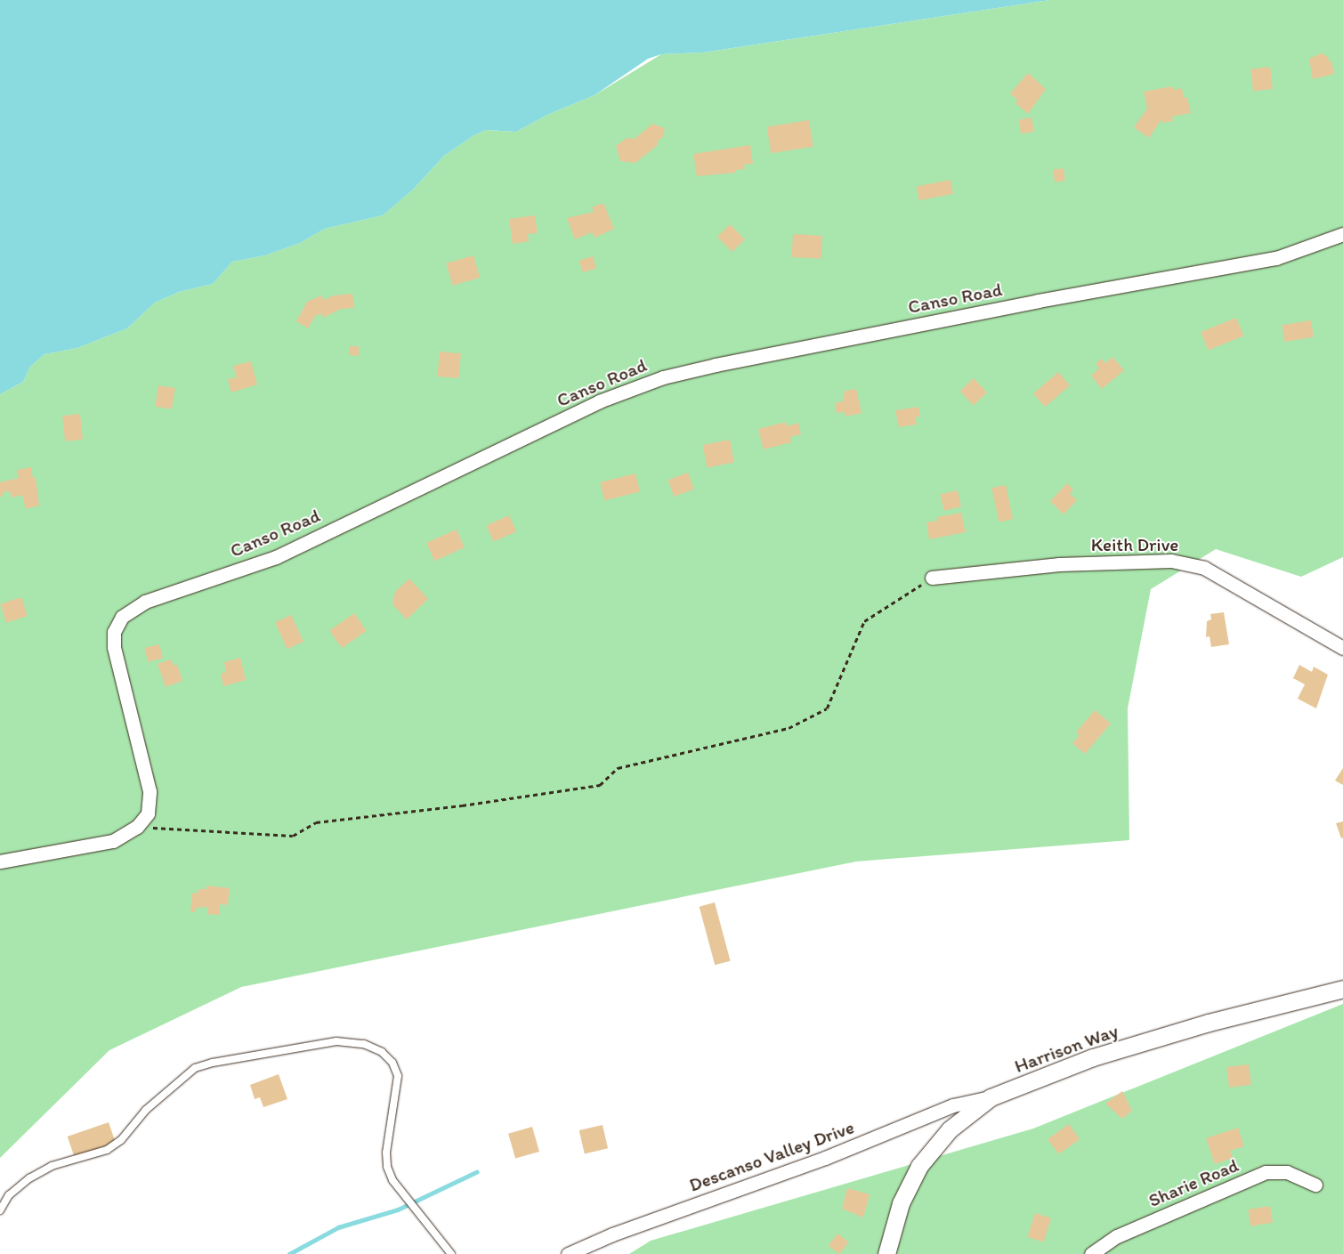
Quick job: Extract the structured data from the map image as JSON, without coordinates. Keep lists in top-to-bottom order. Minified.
{"streets":{"street":["Canso Road","Keith Drive","Harrison Way","Descanso Valley Drive","Sharie Road"]},"crossings":[["Harrison Way","Descanso Valley Drive"]]}
